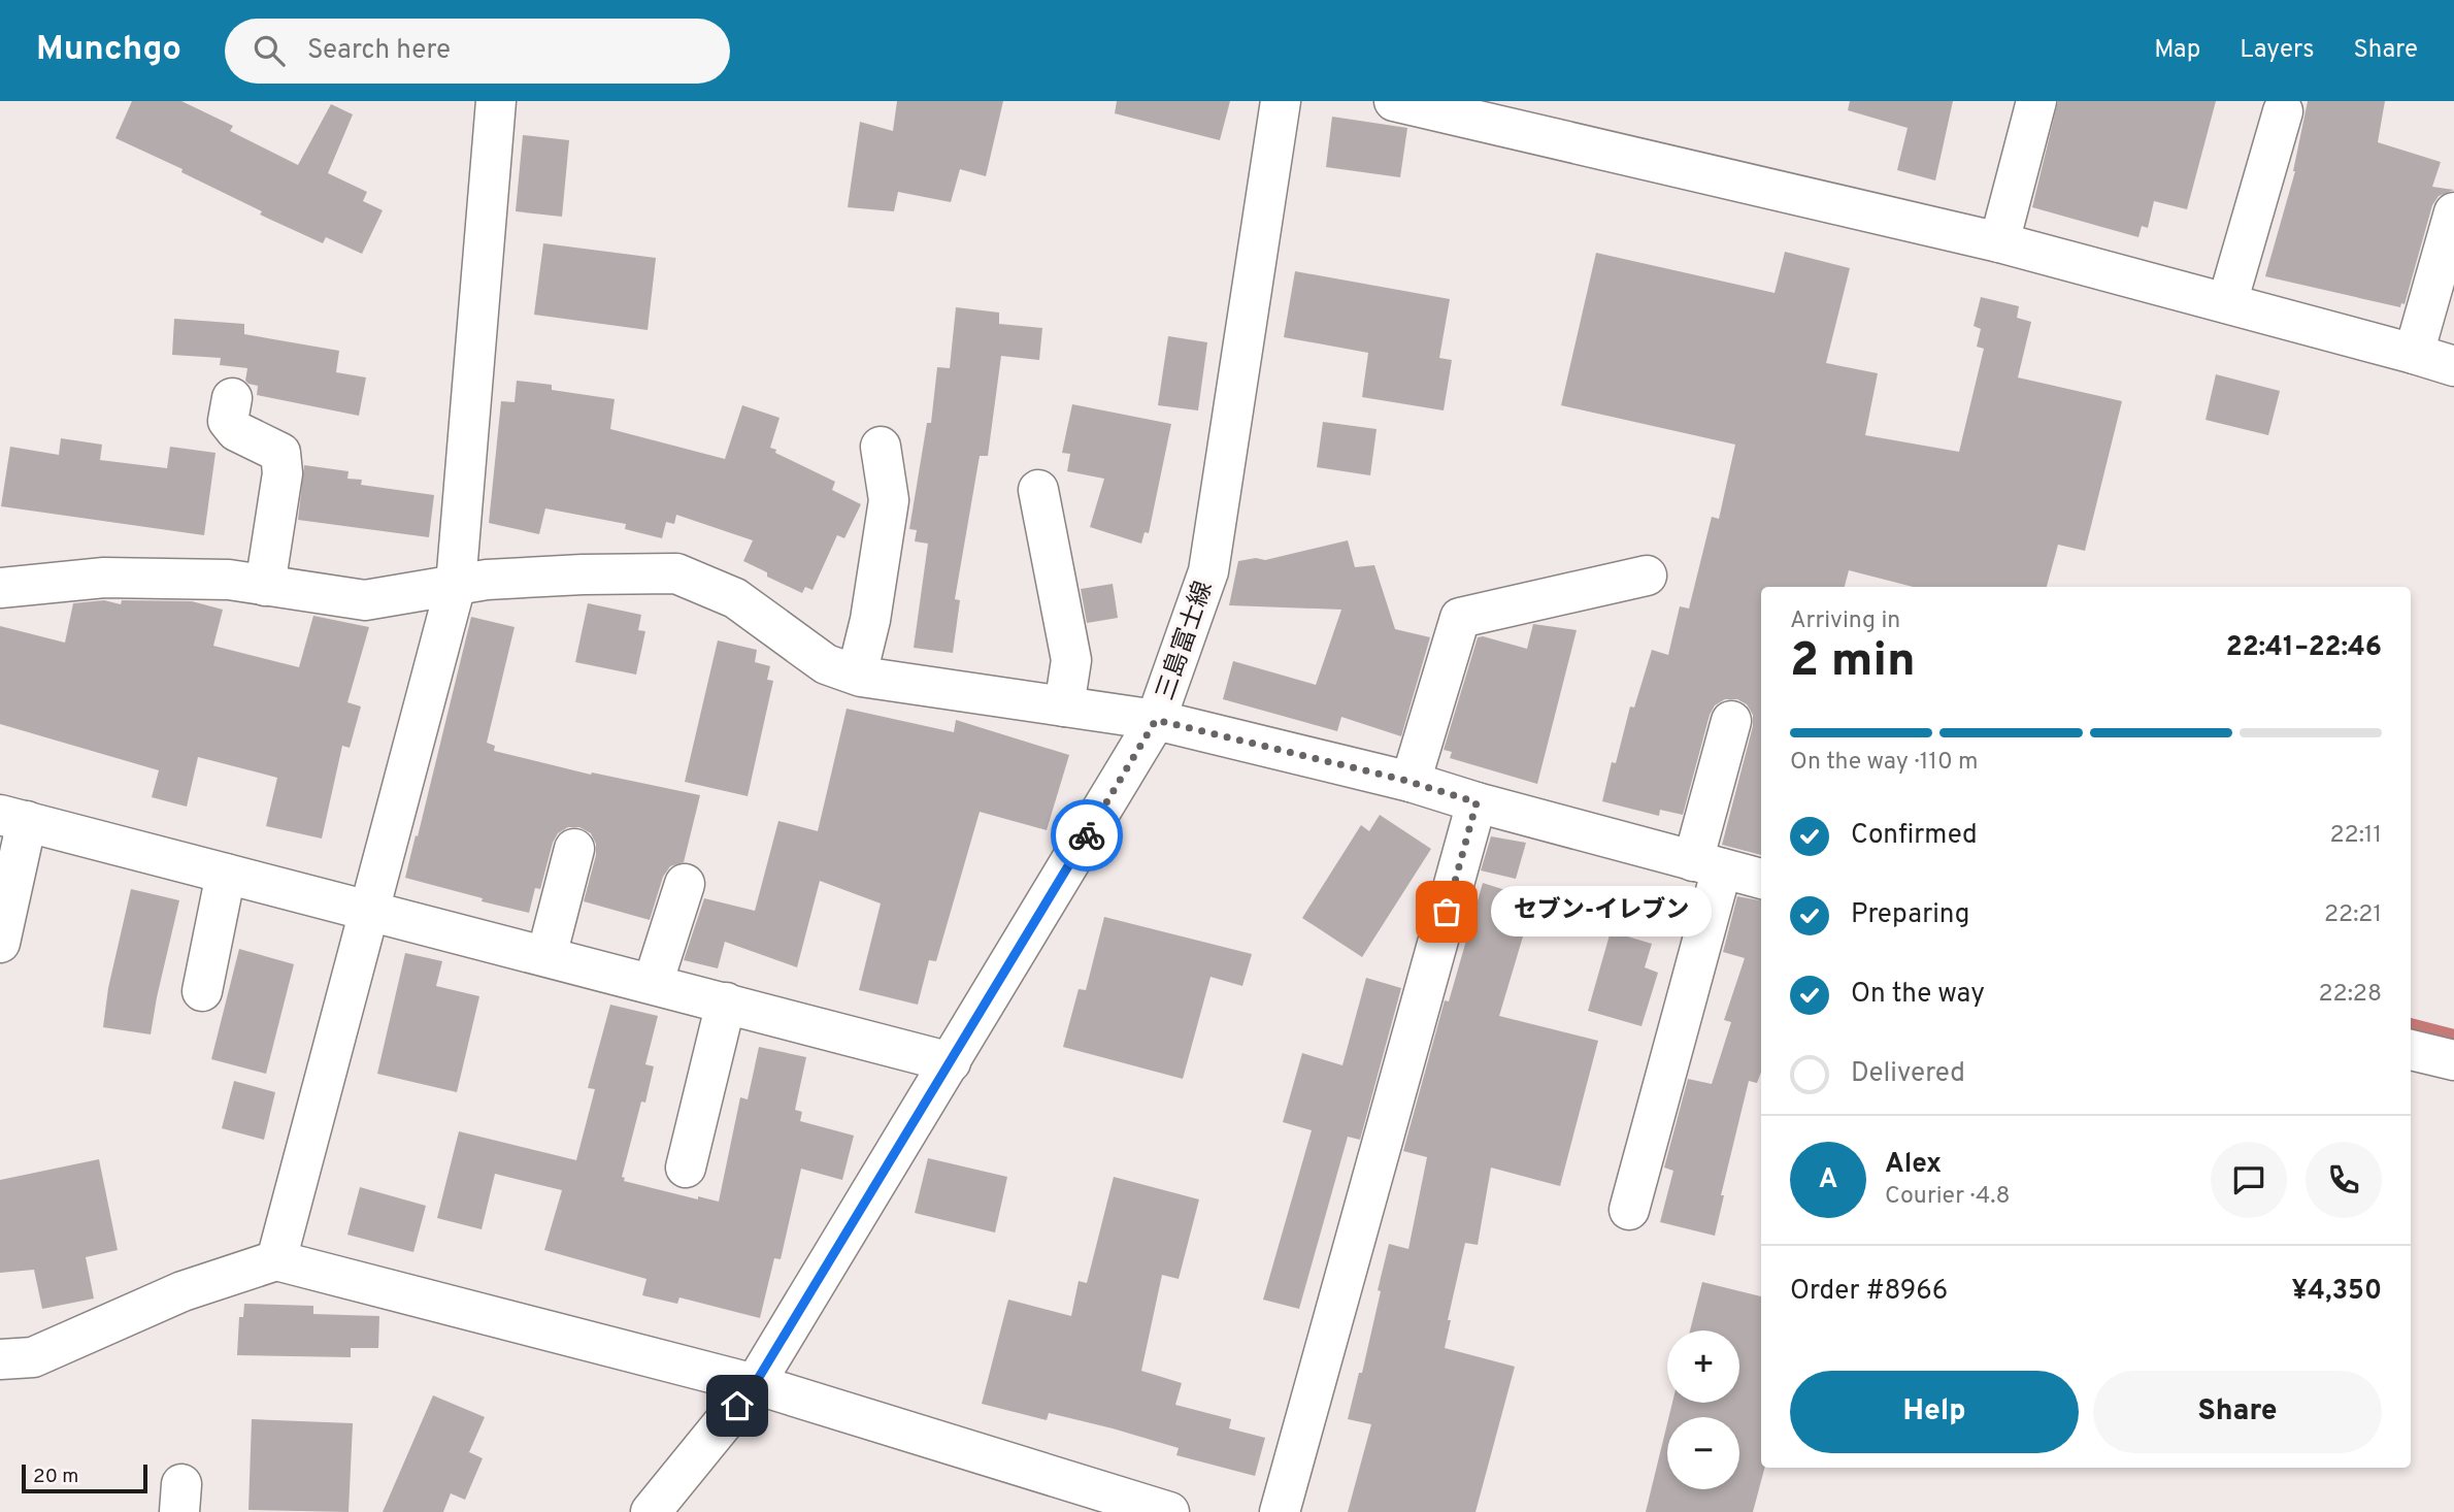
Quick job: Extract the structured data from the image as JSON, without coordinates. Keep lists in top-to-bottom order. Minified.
{"streets":{"street":["三島富士線"]},"places":["セブン-イレブン"],"scale_bar":"20 m","page":{"header":"Munchgo","search":"Search here","nav":["Map","Layers","Share"],"heading":["2 min","Arriving in","22:41–22:46"],"panel":["Alex","Courier · 4.8","Order #8966","¥4,350"],"bar":"On the way · 110 m","list":[["Confirmed","22:11"],["Preparing","22:21"],["On the way","22:28"],"Delivered"],"bubble":"セブン-イレブン","round":"A","map_buttons":["+","−"],"buttons":["Help","Share"],"scale":"20 m"}}
